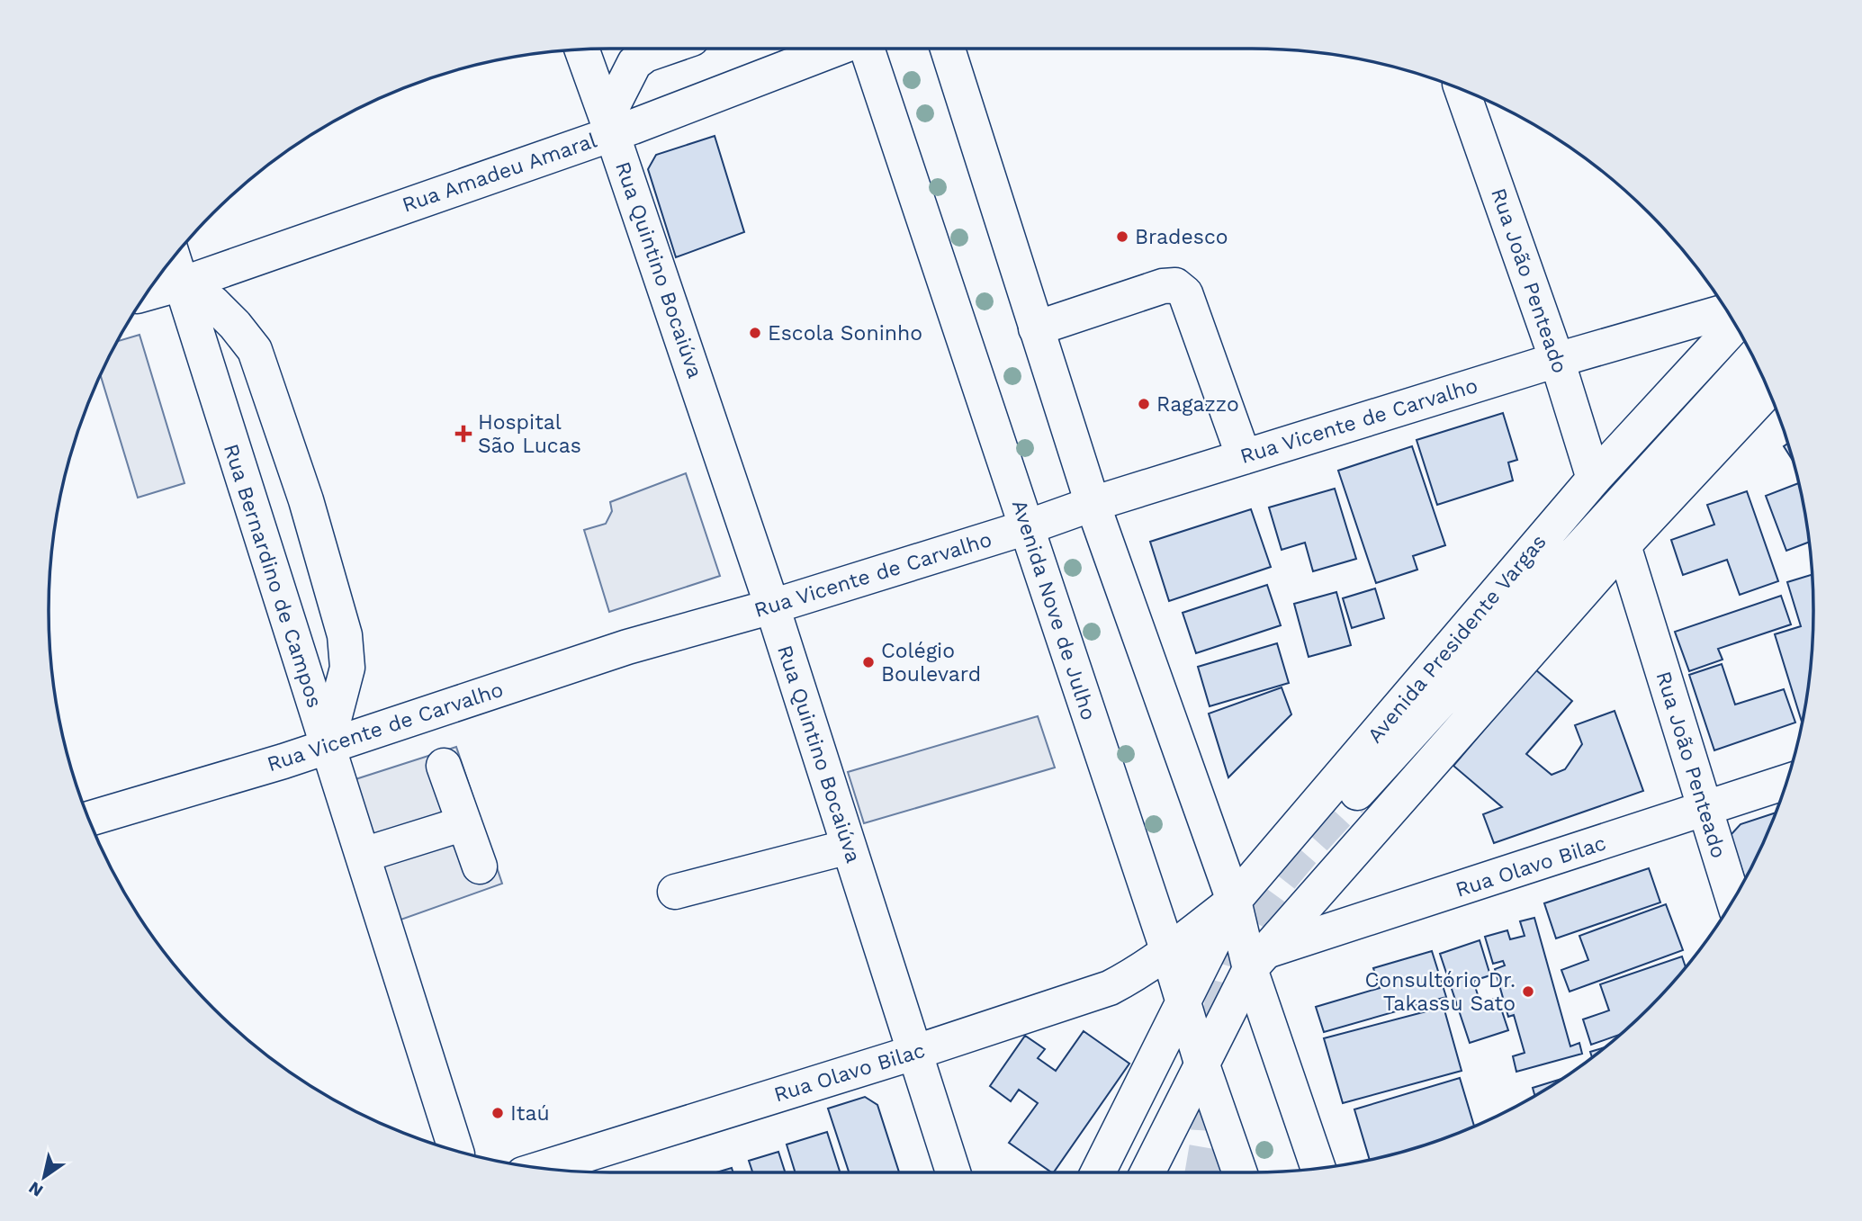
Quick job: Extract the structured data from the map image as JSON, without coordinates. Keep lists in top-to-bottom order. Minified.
{"streets":{"street":["Rua Amadeu Amaral","Rua Quintino Bocaiúva","Rua João Penteado","Rua Vicente de Carvalho","Rua Bernardino de Campos","Avenida Nove de Julho","Avenida Presidente Vargas","Rua Olavo Bilac"]},"crossings":[["Rua Amadeu Amaral","Rua Quintino Bocaiúva"],["Rua Amadeu Amaral","Rua Bernardino de Campos"],["Rua Quintino Bocaiúva","Rua Vicente de Carvalho"],["Rua Quintino Bocaiúva","Rua Olavo Bilac"],["Rua João Penteado","Rua Vicente de Carvalho"],["Rua João Penteado","Avenida Presidente Vargas"],["Rua João Penteado","Rua Olavo Bilac"],["Rua Vicente de Carvalho","Rua Bernardino de Campos"],["Rua Vicente de Carvalho","Avenida Nove de Julho"],["Avenida Nove de Julho","Avenida Presidente Vargas"],["Avenida Nove de Julho","Rua Olavo Bilac"],["Avenida Presidente Vargas","Rua Olavo Bilac"]],"places":{"other":["Bradesco","Escola Soninho","Ragazzo","Colégio Boulevard","Consultório Dr. Takassu Sato","Itaú"],"health":["Hospital São Lucas"]},"north":"bottom left"}
